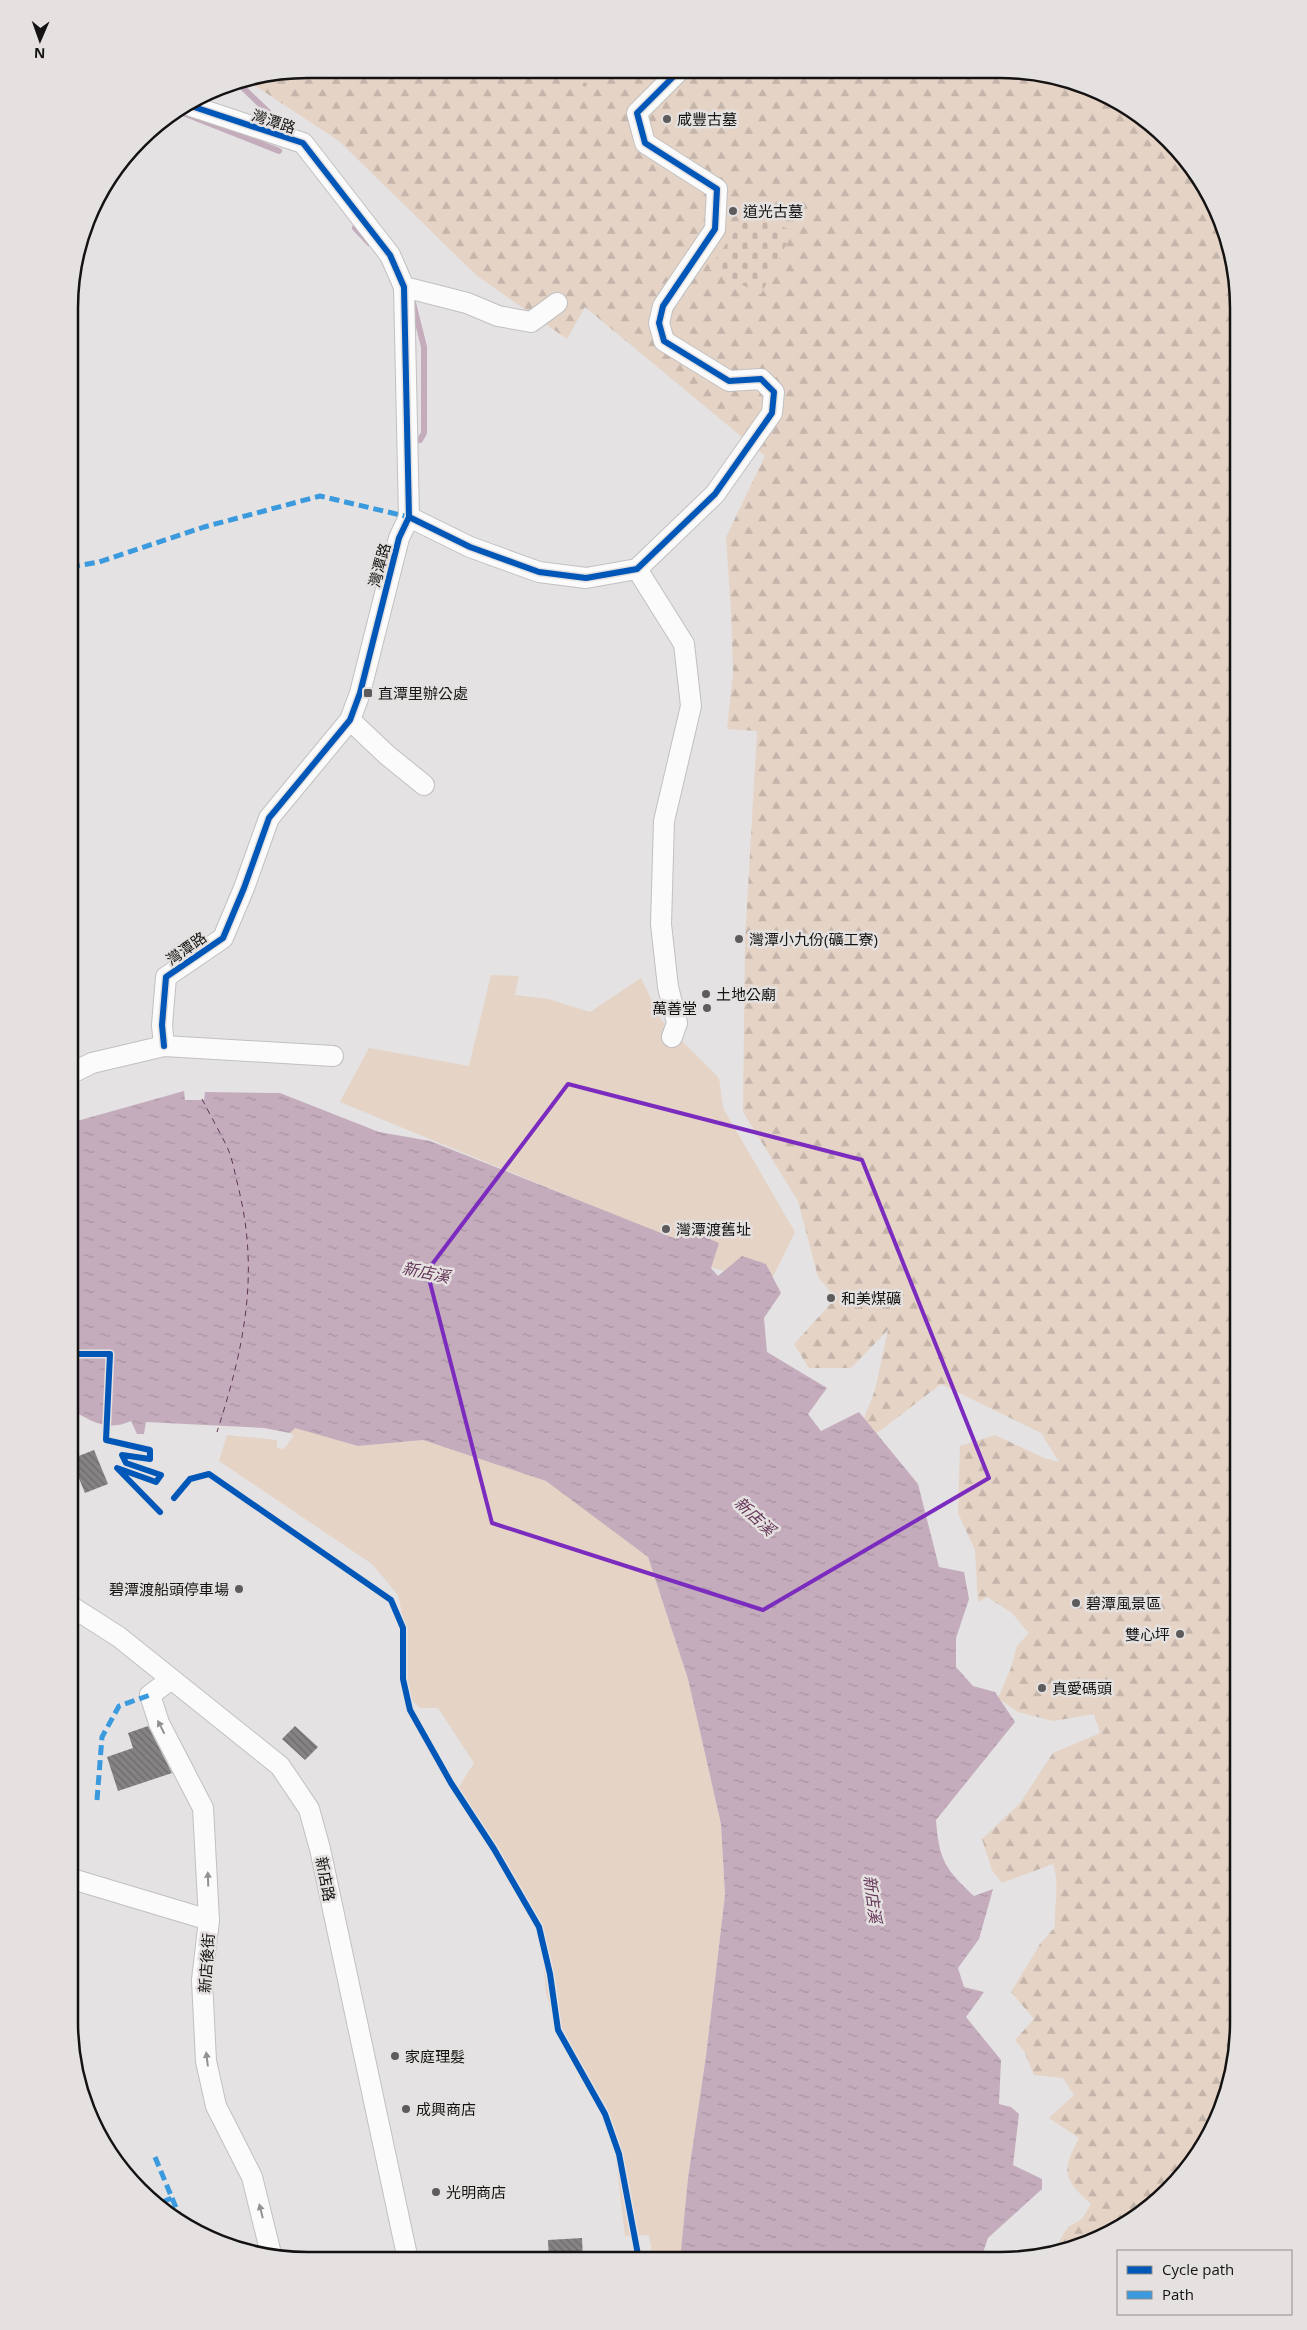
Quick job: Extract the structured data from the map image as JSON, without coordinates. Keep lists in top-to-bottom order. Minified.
{"streets":{"street":["灣潭路","新店路","新店後街"]},"crossings":[["新店路","新店後街"]],"one_way":["新店後街"],"water":["新店溪"],"places":{"other":["咸豐古墓","道光古墓","灣潭小九份(礦工寮)","土地公廟","萬善堂","灣潭渡舊址","和美煤礦","碧潭渡船頭停車場","碧潭風景區","雙心坪","真愛碼頭","家庭理髮","成興商店","光明商店"],"transit":["直潭里辦公處"]},"legend":["Cycle path","Path"],"north":"bottom"}
